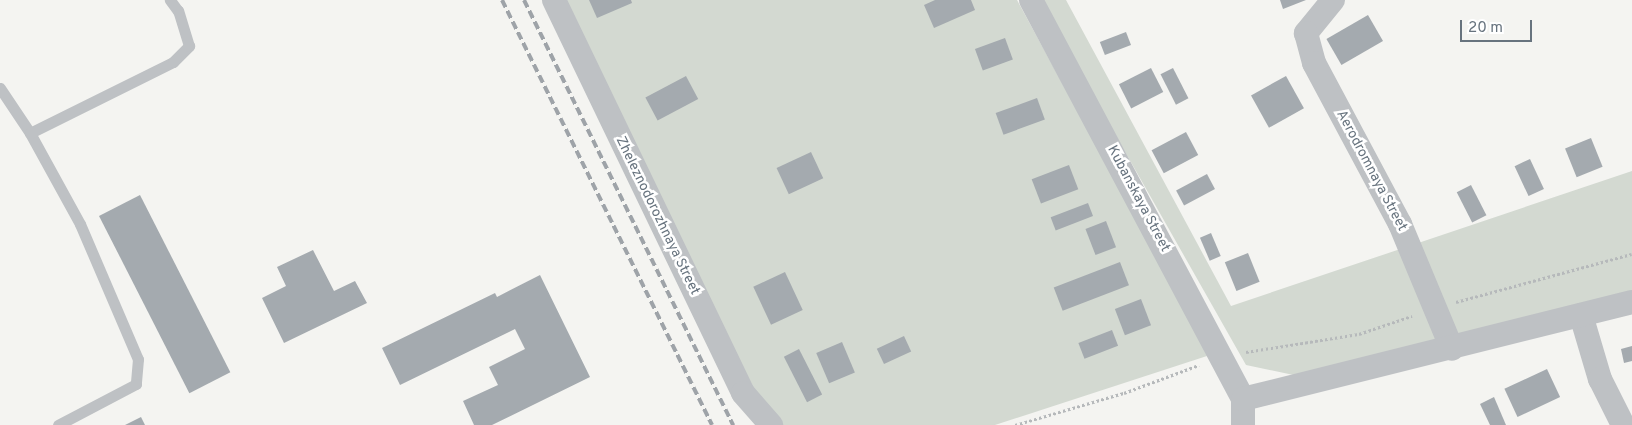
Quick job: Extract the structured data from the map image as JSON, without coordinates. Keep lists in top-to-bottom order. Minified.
{"streets":{"street":["Aerodromnaya Street","Kubanskaya Street","Zheleznodorozhnaya Street"]},"scale_bar":"20 m"}
